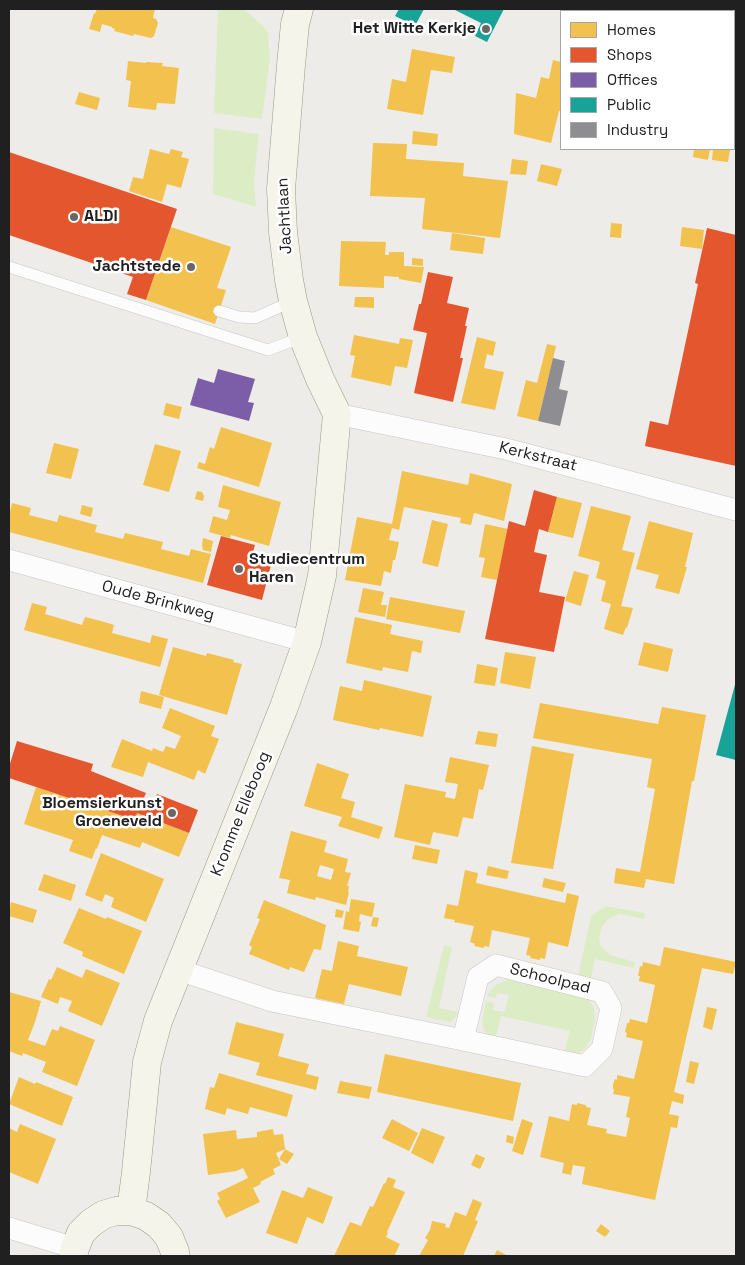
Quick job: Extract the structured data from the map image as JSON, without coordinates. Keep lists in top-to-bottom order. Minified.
{"streets":{"street":["Jachtlaan","Kerkstraat","Oude Brinkweg","Kromme Elleboog","Schoolpad"]},"crossings":[["Jachtlaan","Kerkstraat"],["Jachtlaan","Kromme Elleboog"],["Kerkstraat","Kromme Elleboog"],["Oude Brinkweg","Kromme Elleboog"],["Kromme Elleboog","Schoolpad"]],"places":["Het Witte Kerkje","ALDI","Jachtstede","Studiecentrum Haren","Bloemsierkunst Groeneveld"],"legend":["Homes","Shops","Offices","Public","Industry"]}
